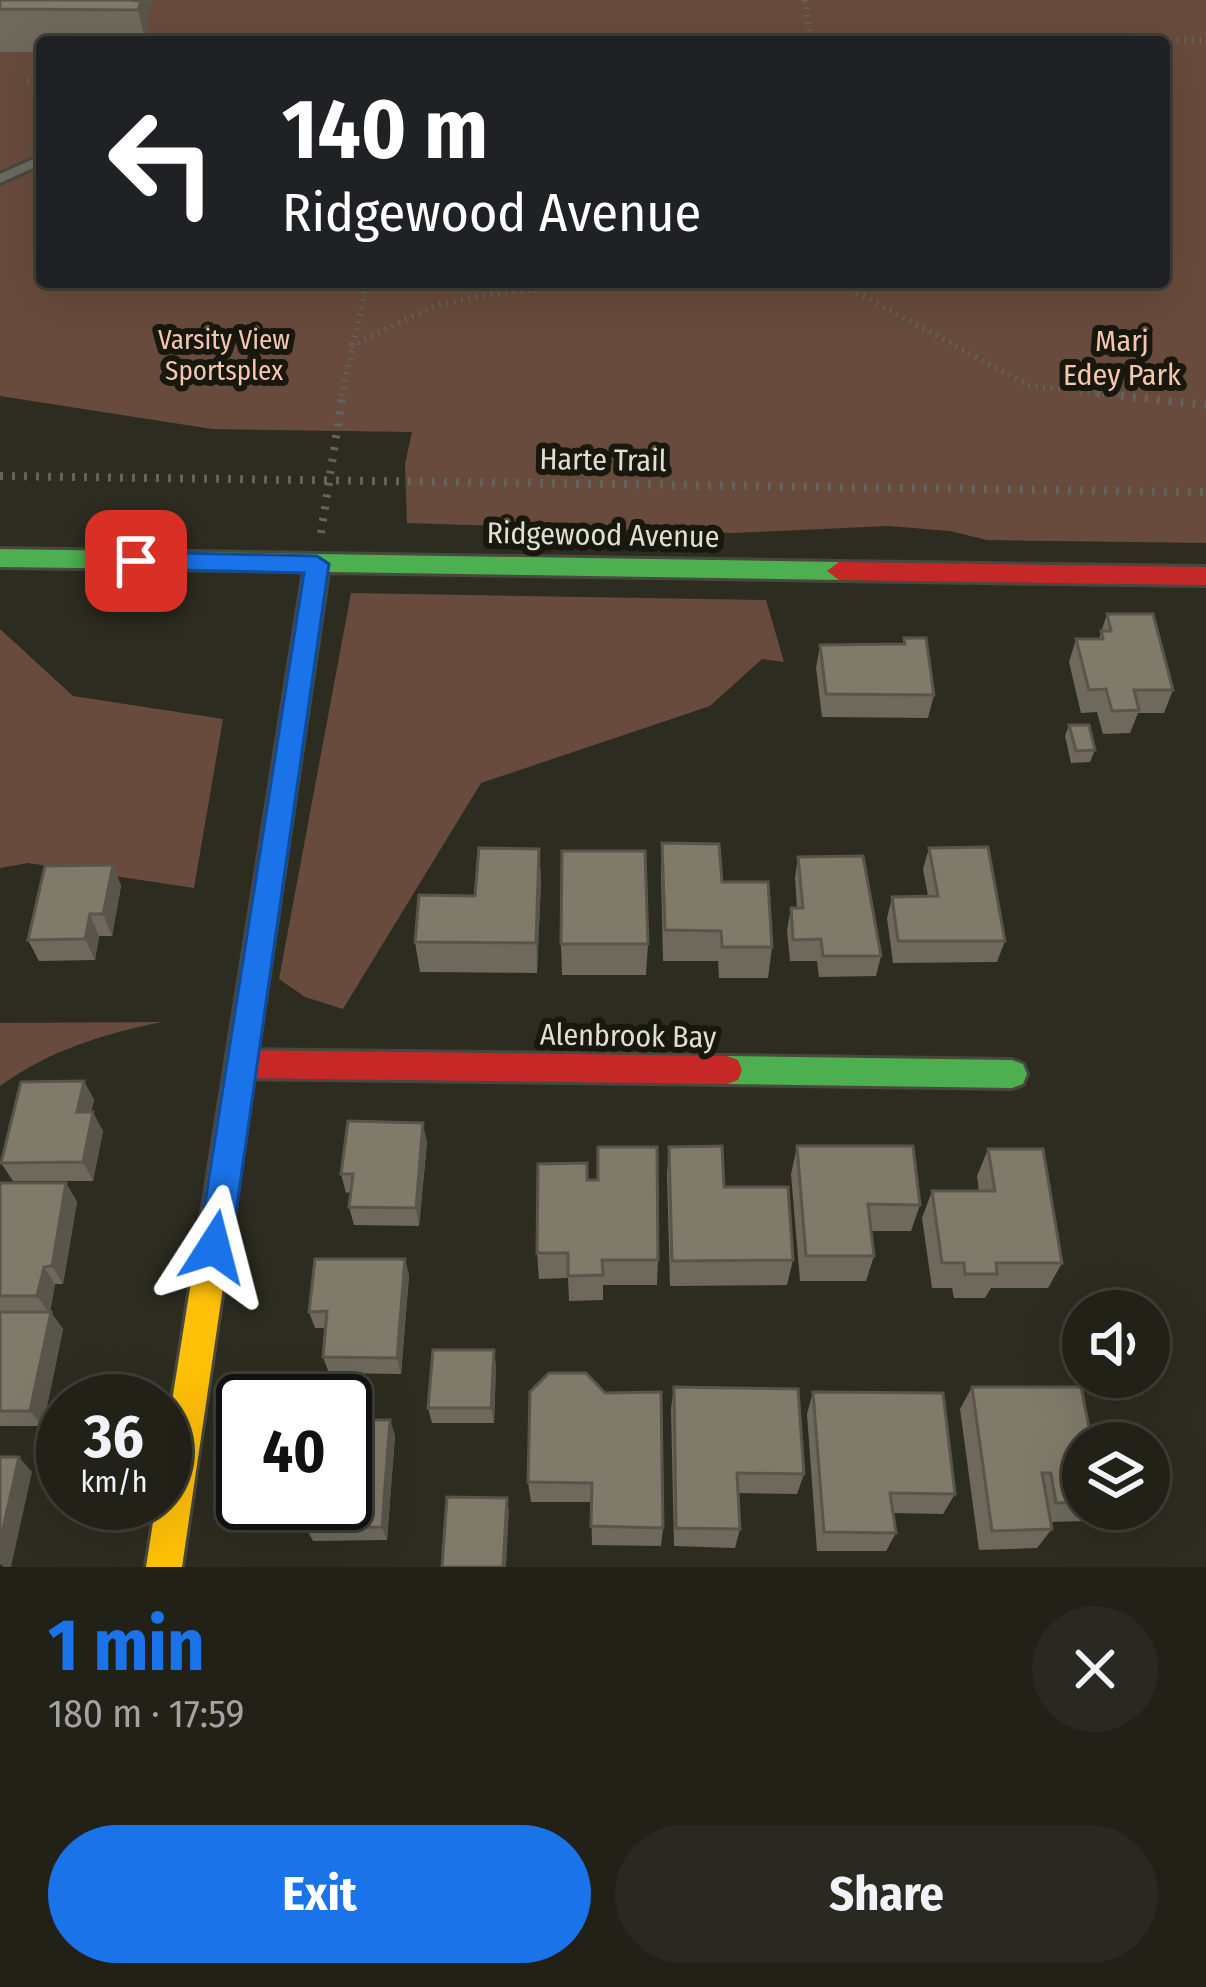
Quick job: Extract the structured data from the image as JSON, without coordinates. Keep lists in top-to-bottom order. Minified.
{"streets":{"street":["Ridgewood Avenue","Alenbrook Bay"],"path":["Harte Trail"]},"parks":["Varsity View Sportsplex","Marj Edey Park"],"page":{"turn":["140 m","Ridgewood Avenue"],"speed":"36 km/h","limit":"40","heading":["1 min","180 m · 17:59"],"buttons":["Exit","Share"]}}
